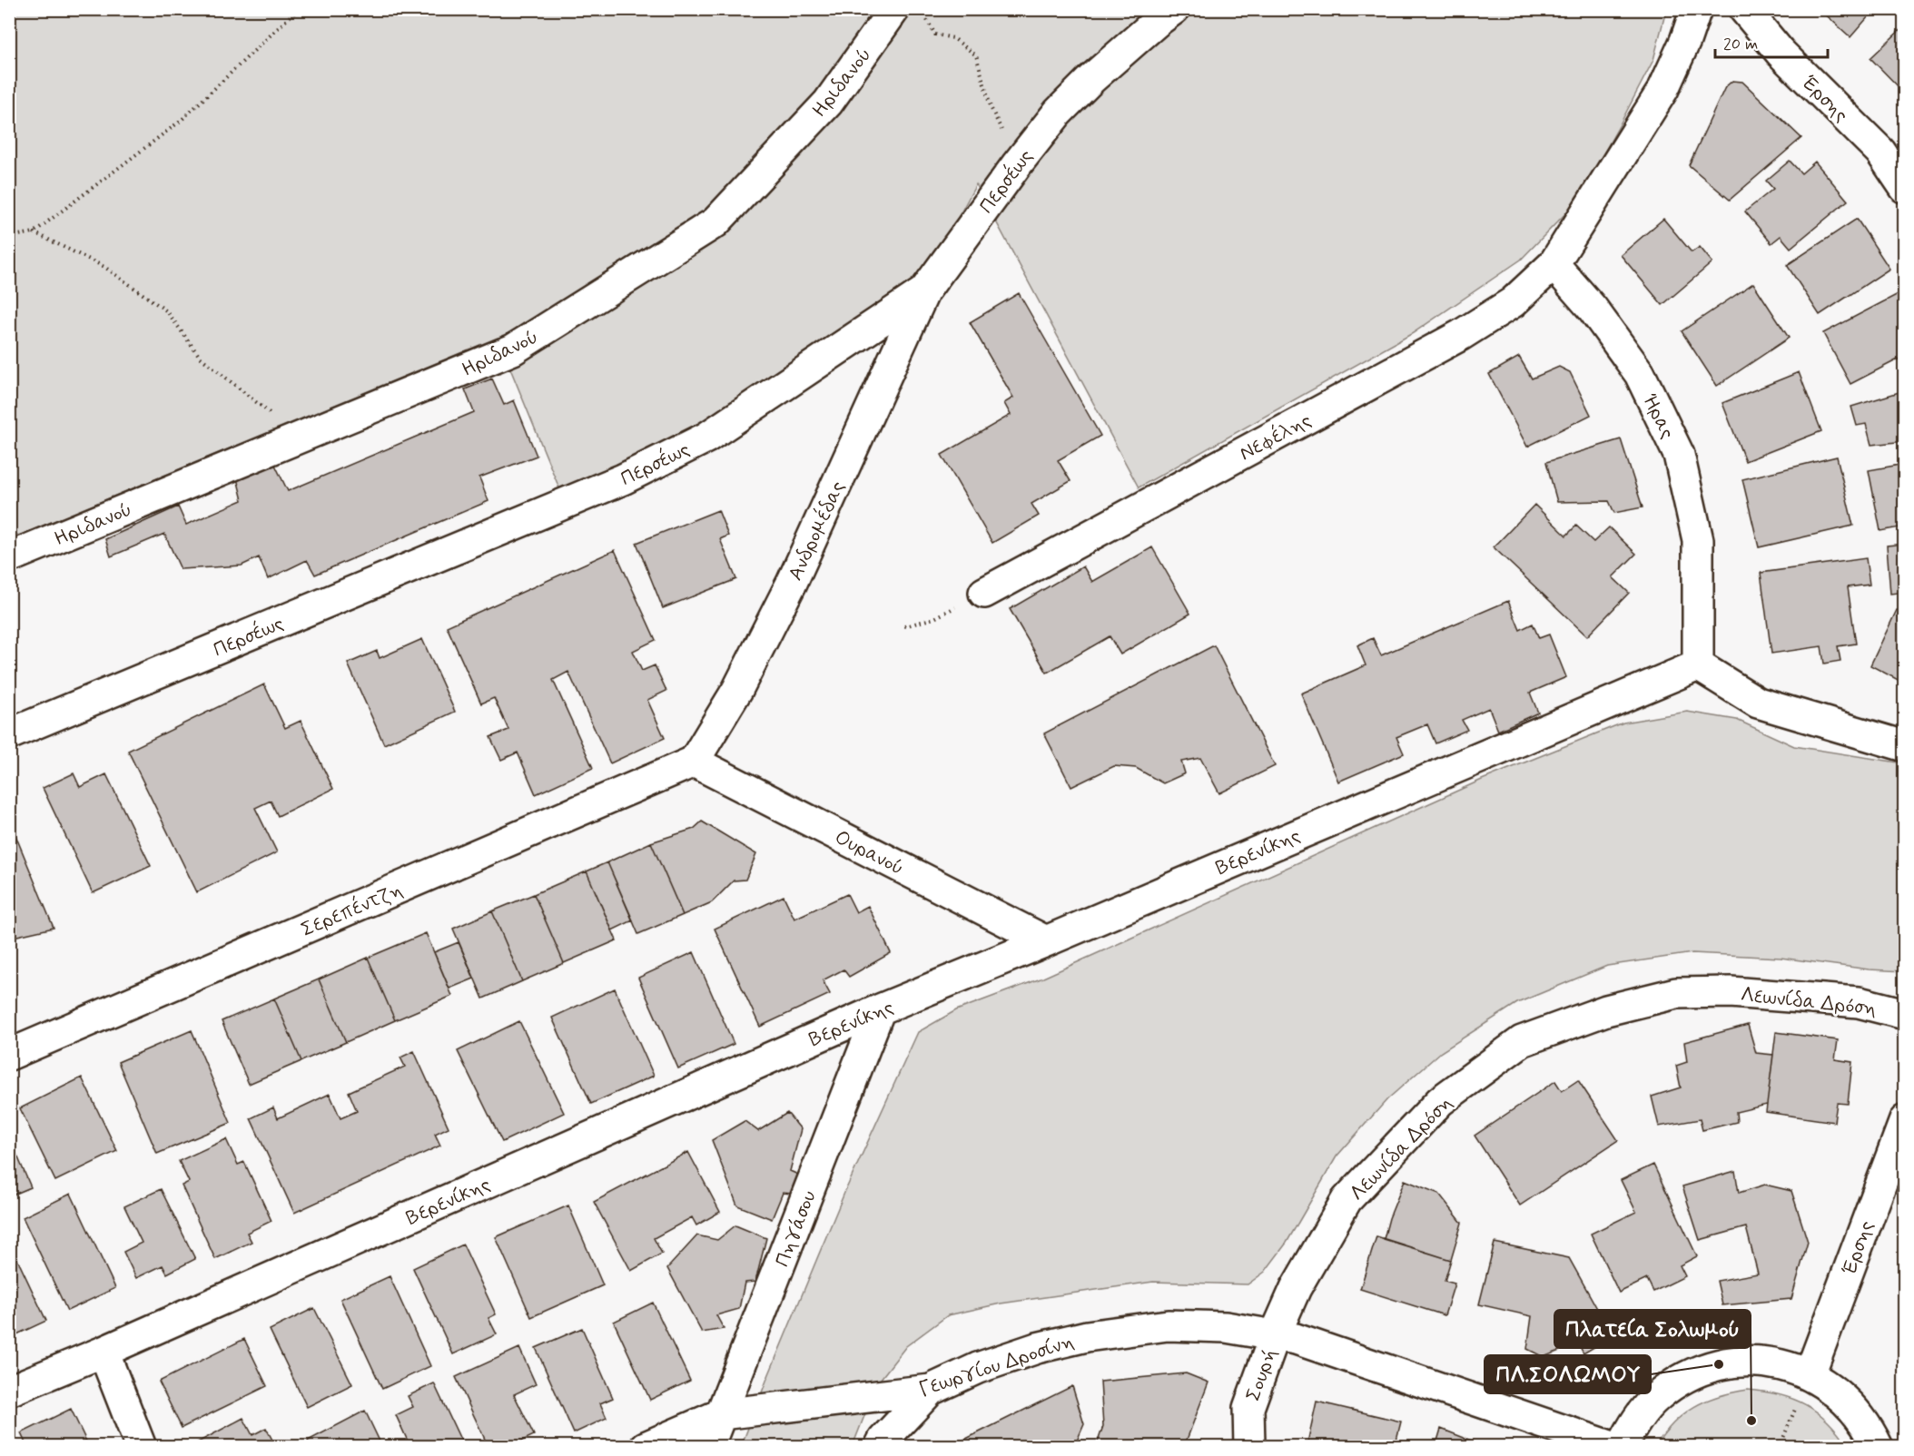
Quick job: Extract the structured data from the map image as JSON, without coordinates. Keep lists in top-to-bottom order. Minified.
{"streets":{"street":["Ηριδανού","Έρσης","Περσέως","Ήρας","Νεφέλης","Ανδρομέδας","Βερενίκης","Ουρανού","Σερεπέντζη","Λεωνίδα Δρόση","Πηγάσου","Γεωργίου Δροσίνη","Σουρή"]},"crossings":[["Περσέως","Ανδρομέδας"],["Ήρας","Νεφέλης"],["Ήρας","Βερενίκης"],["Ανδρομέδας","Ουρανού"],["Ανδρομέδας","Σερεπέντζη"],["Βερενίκης","Ουρανού"],["Βερενίκης","Πηγάσου"],["Ουρανού","Σερεπέντζη"],["Λεωνίδα Δρόση","Γεωργίου Δροσίνη"],["Λεωνίδα Δρόση","Σουρή"],["Πηγάσου","Γεωργίου Δροσίνη"],["Γεωργίου Δροσίνη","Σουρή"]],"places":["ΠΛ.ΣΟΛΩΜΟΥ","Πλατεία Σολωμού"],"scale_bar":"20 m"}
